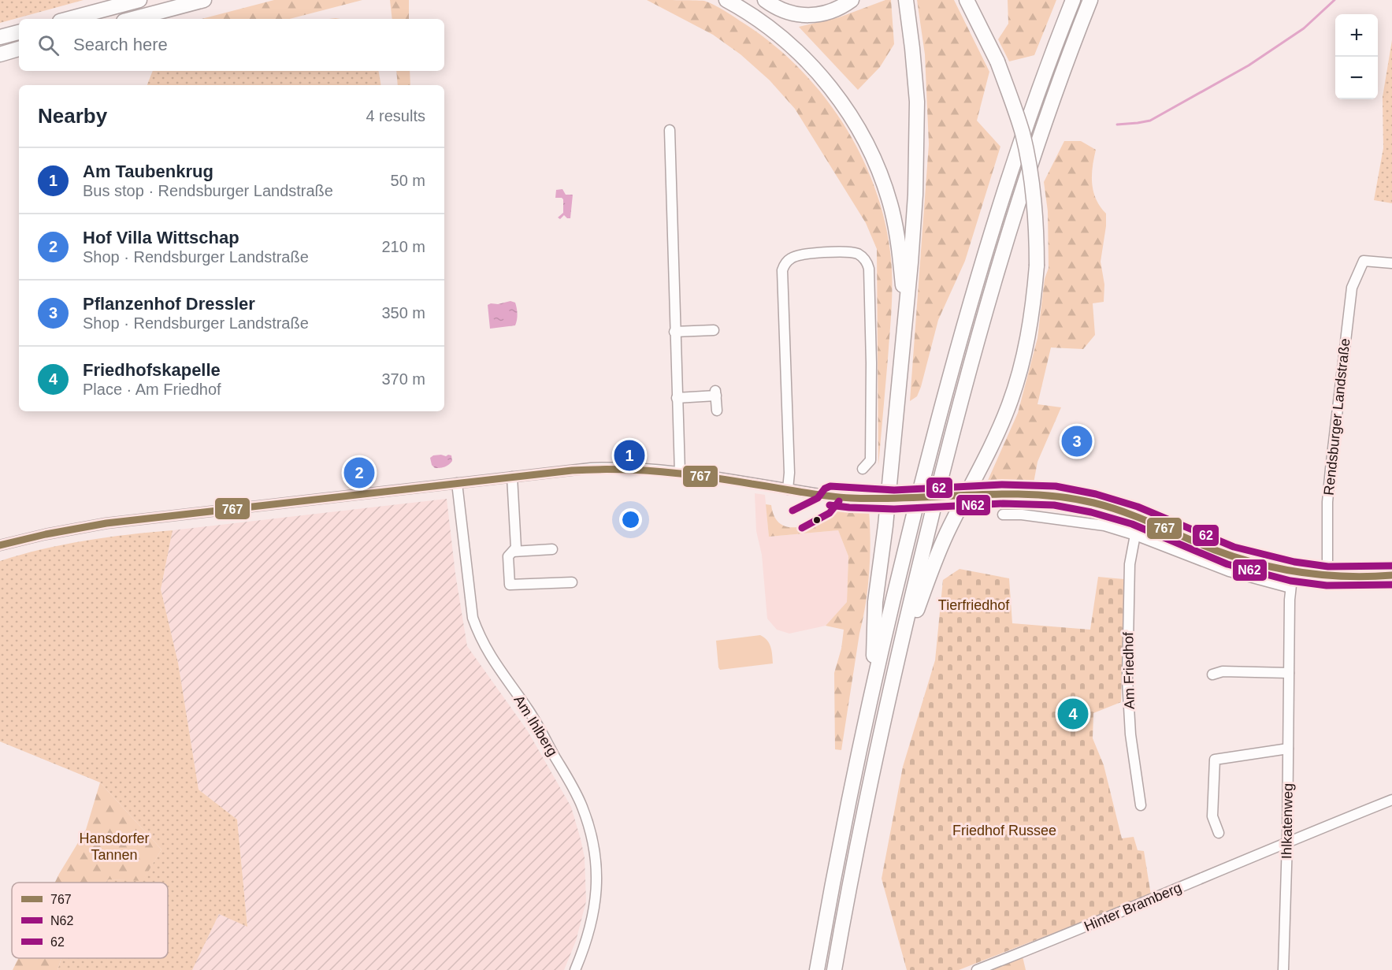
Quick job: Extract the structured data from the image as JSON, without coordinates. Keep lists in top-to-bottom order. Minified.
{"streets":{"street":["Rendsburger Landstraße","Am Friedhof","Am Ihlberg","Ihlkatenweg","Hinter Bramberg"]},"crossings":[["Ihlkatenweg","Hinter Bramberg"]],"parks":["Tierfriedhof","Friedhof Russee","Hansdorfer Tannen"],"lines":["transit line 767","transit line 62","transit line N62"],"legend":["767","N62","62"],"page":{"map_buttons":["+","−"],"search":"Search here","heading":["Nearby","4 results"],"list":[{"mark":"1","name":"Am Taubenkrug","note":"Bus stop · Rendsburger Landstraße","value":"50 m"},{"mark":"2","name":"Hof Villa Wittschap","note":"Shop · Rendsburger Landstraße","value":"210 m"},{"mark":"3","name":"Pflanzenhof Dressler","note":"Shop · Rendsburger Landstraße","value":"350 m"},{"mark":"4","name":"Friedhofskapelle","note":"Place · Am Friedhof","value":"370 m"}],"pins":["3","1","2","4"]}}
